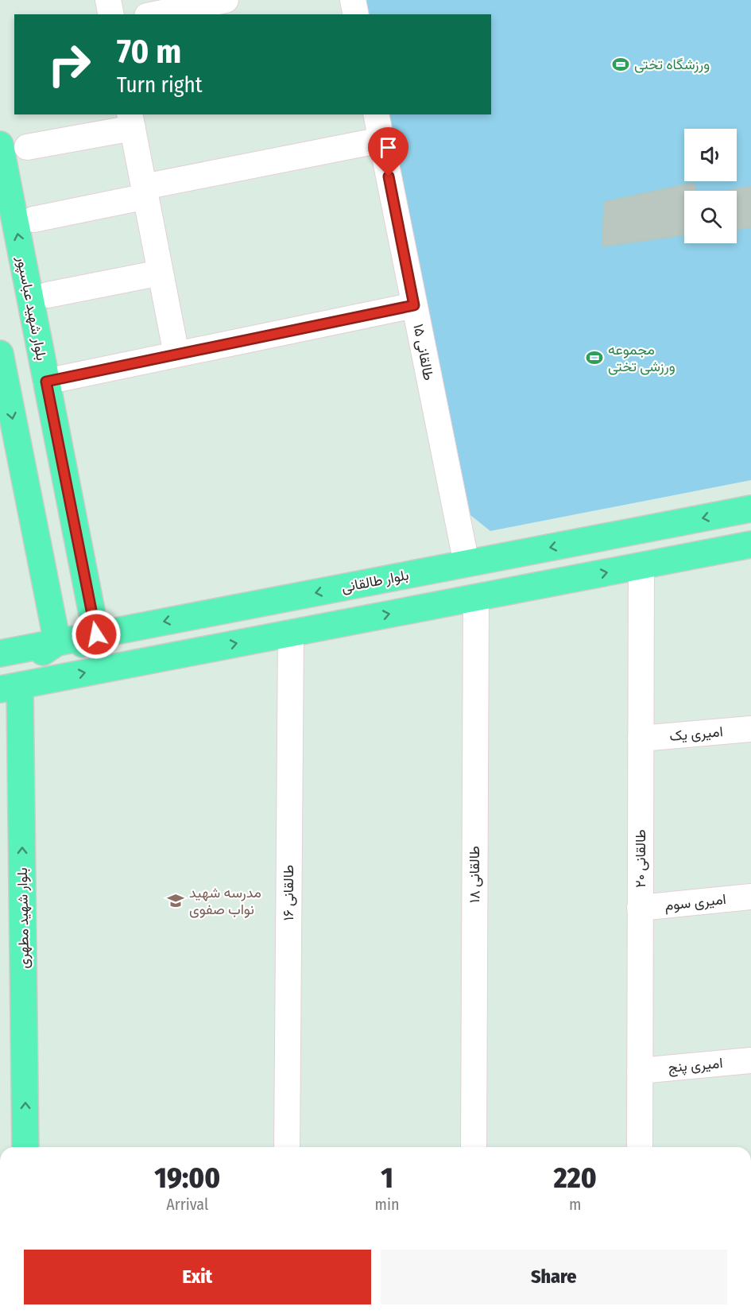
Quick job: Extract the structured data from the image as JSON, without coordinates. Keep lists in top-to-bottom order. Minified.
{"streets":{"main road":["بلوار شهید عباسپور","بلوار طالقانی","بلوار شهید مطهری"],"street":["طالقانی ۱۵","امیری یک","طالقانی ۲۰","طالقانی ۱۸","طالقانی ۱۶","امیری سوم","امیری پنج"]},"crossings":[["بلوار شهید عباسپور","بلوار طالقانی"],["طالقانی ۱۵","بلوار طالقانی"],["امیری یک","طالقانی ۲۰"],["طالقانی ۲۰","امیری سوم"],["طالقانی ۲۰","امیری پنج"]],"one_way":["بلوار شهید عباسپور","بلوار شهید مطهری"],"places":{"sports":["ورزشگاه تختی","مجموعه ورزشی تختی"],"school or university":["مدرسه شهید نواب صفوی"]},"page":{"turn":["70 m","Turn right"],"eta":["19:00","Arrival","1","min","220","m"],"buttons":["Exit","Share"]}}
